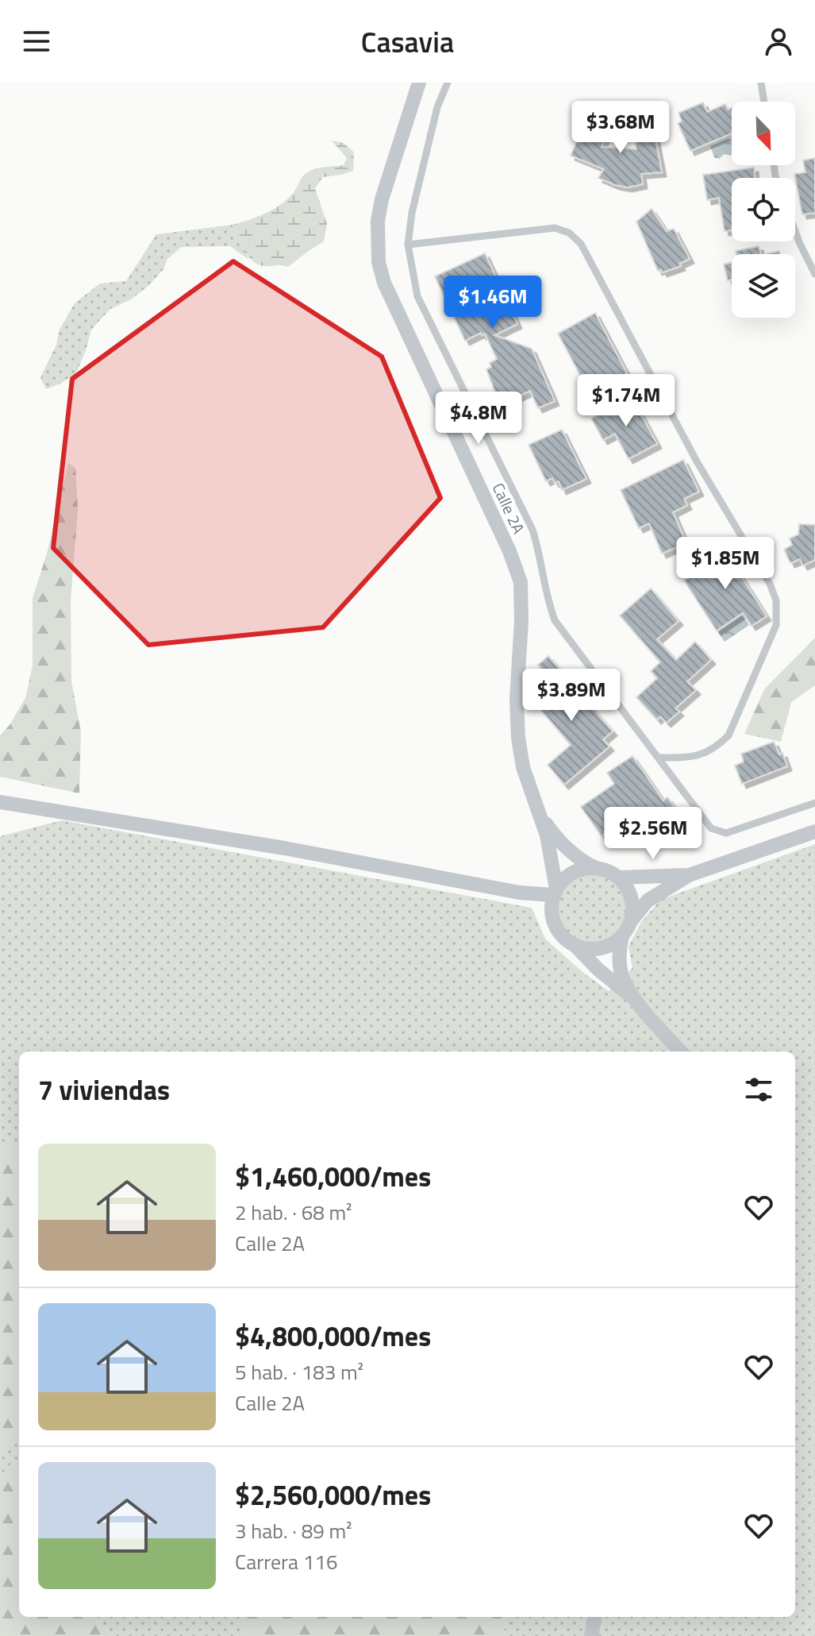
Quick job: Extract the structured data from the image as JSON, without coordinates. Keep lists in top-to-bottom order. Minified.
{"streets":{"street":["Calle 2A"]},"north":"bottom right","page":{"header":"Casavia","price":["$3.68M","$1.46M","$1.74M","$4.8M","$1.85M","$3.89M","$2.56M"],"heading":"7 viviendas","list":[{"name":"$1,460,000/mes","note":"2 hab. · 68 m² · Calle 2A"},{"name":"$4,800,000/mes","note":"5 hab. · 183 m² · Calle 2A"},{"name":"$2,560,000/mes","note":"3 hab. · 89 m² · Carrera 116"}]}}
